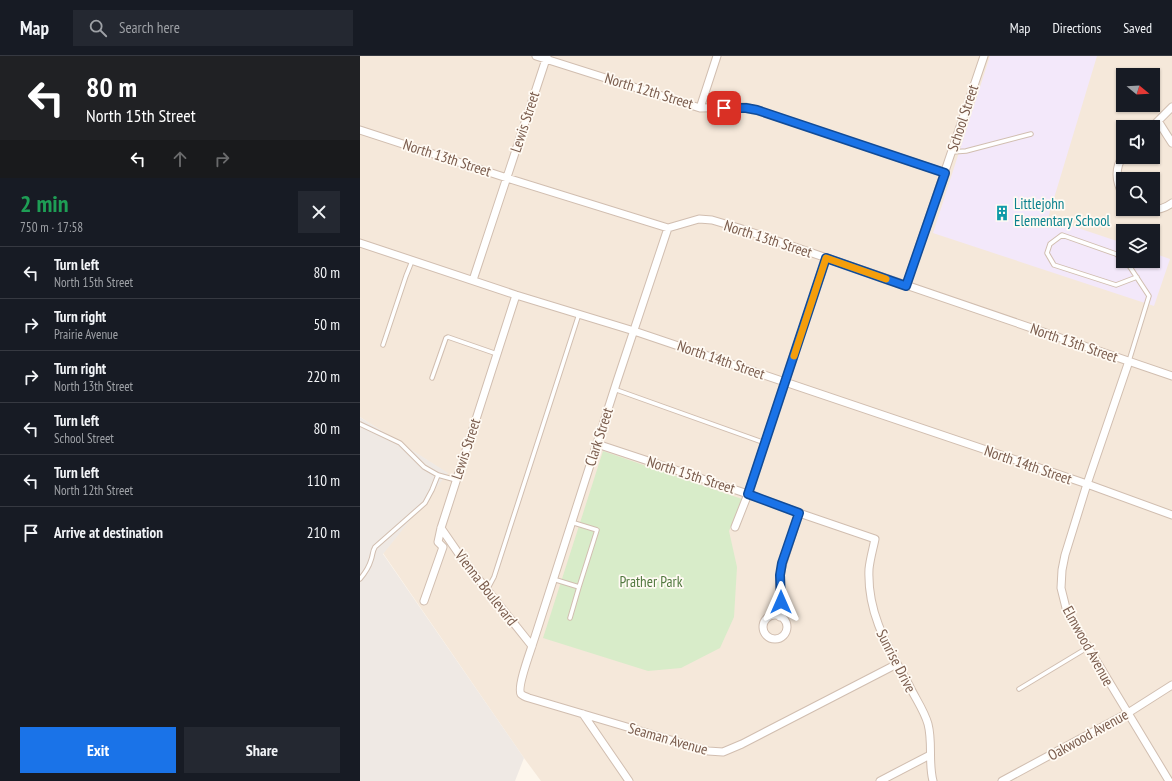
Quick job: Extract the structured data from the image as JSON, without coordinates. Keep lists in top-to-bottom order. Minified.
{"streets":{"street":["North 12th Street","School Street","Lewis Street","North 13th Street","North 14th Street","Clark Street","North 15th Street","Vienna Boulevard","Elmwood Avenue","Sunrise Drive","Oakwood Avenue","Seaman Avenue"]},"crossings":[["North 12th Street","School Street"],["North 12th Street","Lewis Street"],["School Street","North 13th Street"],["Lewis Street","North 13th Street"],["Lewis Street","North 14th Street"],["Lewis Street","Vienna Boulevard"],["North 13th Street","Clark Street"],["North 13th Street","Elmwood Avenue"],["North 14th Street","Clark Street"],["North 14th Street","Elmwood Avenue"],["Clark Street","North 15th Street"],["Clark Street","Vienna Boulevard"],["Clark Street","Seaman Avenue"],["North 15th Street","Sunrise Drive"],["Vienna Boulevard","Seaman Avenue"],["Elmwood Avenue","Oakwood Avenue"],["Sunrise Drive","Seaman Avenue"]],"parks":["Prather Park"],"places":{"building":["Littlejohn Elementary School"]},"north":"right","page":{"header":"Map","search":"Search here","nav":["Map","Directions","Saved"],"turn":["80 m","North 15th Street"],"heading":["2 min","750 m · 17:58"],"list":[{"name":"Turn left","note":"North 15th Street","value":"80 m"},{"name":"Turn right","note":"Prairie Avenue","value":"50 m"},{"name":"Turn right","note":"North 13th Street","value":"220 m"},{"name":"Turn left","note":"School Street","value":"80 m"},{"name":"Turn left","note":"North 12th Street","value":"110 m"},{"name":"Arrive at destination","value":"210 m"}],"buttons":["Exit","Share"]}}
